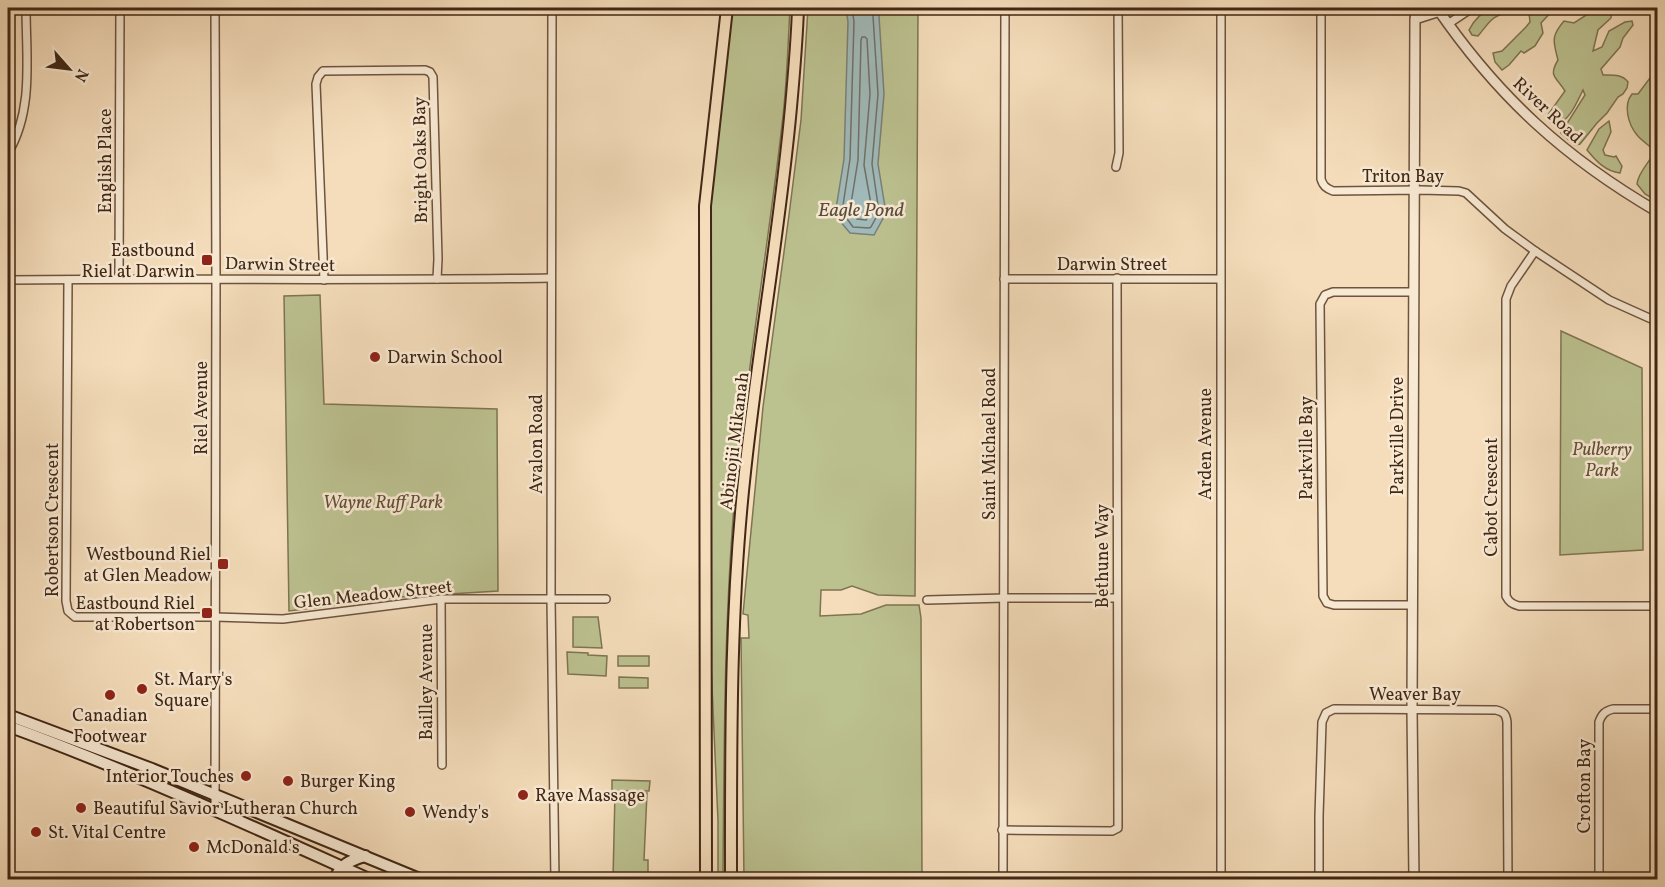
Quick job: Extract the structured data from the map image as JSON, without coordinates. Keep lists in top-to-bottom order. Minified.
{"streets":{"main road":["Abinojii Mikanah"],"street":["River Road","Bright Oaks Bay","English Place","Triton Bay","Darwin Street","Riel Avenue","Parkville Drive","Avalon Road","Saint Michael Road","Arden Avenue","Parkville Bay","Cabot Crescent","Robertson Crescent","Bethune Way","Glen Meadow Street","Bailley Avenue","Weaver Bay","Crofton Bay"]},"crossings":[["Bright Oaks Bay","Darwin Street"],["English Place","Darwin Street"],["Triton Bay","Parkville Drive"],["Triton Bay","Cabot Crescent"],["Darwin Street","Riel Avenue"],["Darwin Street","Avalon Road"],["Darwin Street","Saint Michael Road"],["Darwin Street","Arden Avenue"],["Darwin Street","Robertson Crescent"],["Darwin Street","Bethune Way"],["Riel Avenue","Robertson Crescent"],["Riel Avenue","Glen Meadow Street"],["Parkville Drive","Parkville Bay"],["Parkville Drive","Weaver Bay"],["Avalon Road","Glen Meadow Street"],["Saint Michael Road","Bethune Way"],["Robertson Crescent","Glen Meadow Street"],["Glen Meadow Street","Bailley Avenue"]],"water":["Eagle Pond"],"parks":["Pulberry Park","Wayne Ruff Park"],"places":{"transit":["Eastbound Riel at Darwin","Westbound Riel at Glen Meadow","Eastbound Riel at Robertson"],"other":["Darwin School","St. Mary's Square","Canadian Footwear","Interior Touches","Burger King","Rave Massage","Beautiful Savior Lutheran Church","Wendy's","St. Vital Centre","McDonald's"]},"north":"bottom right"}
